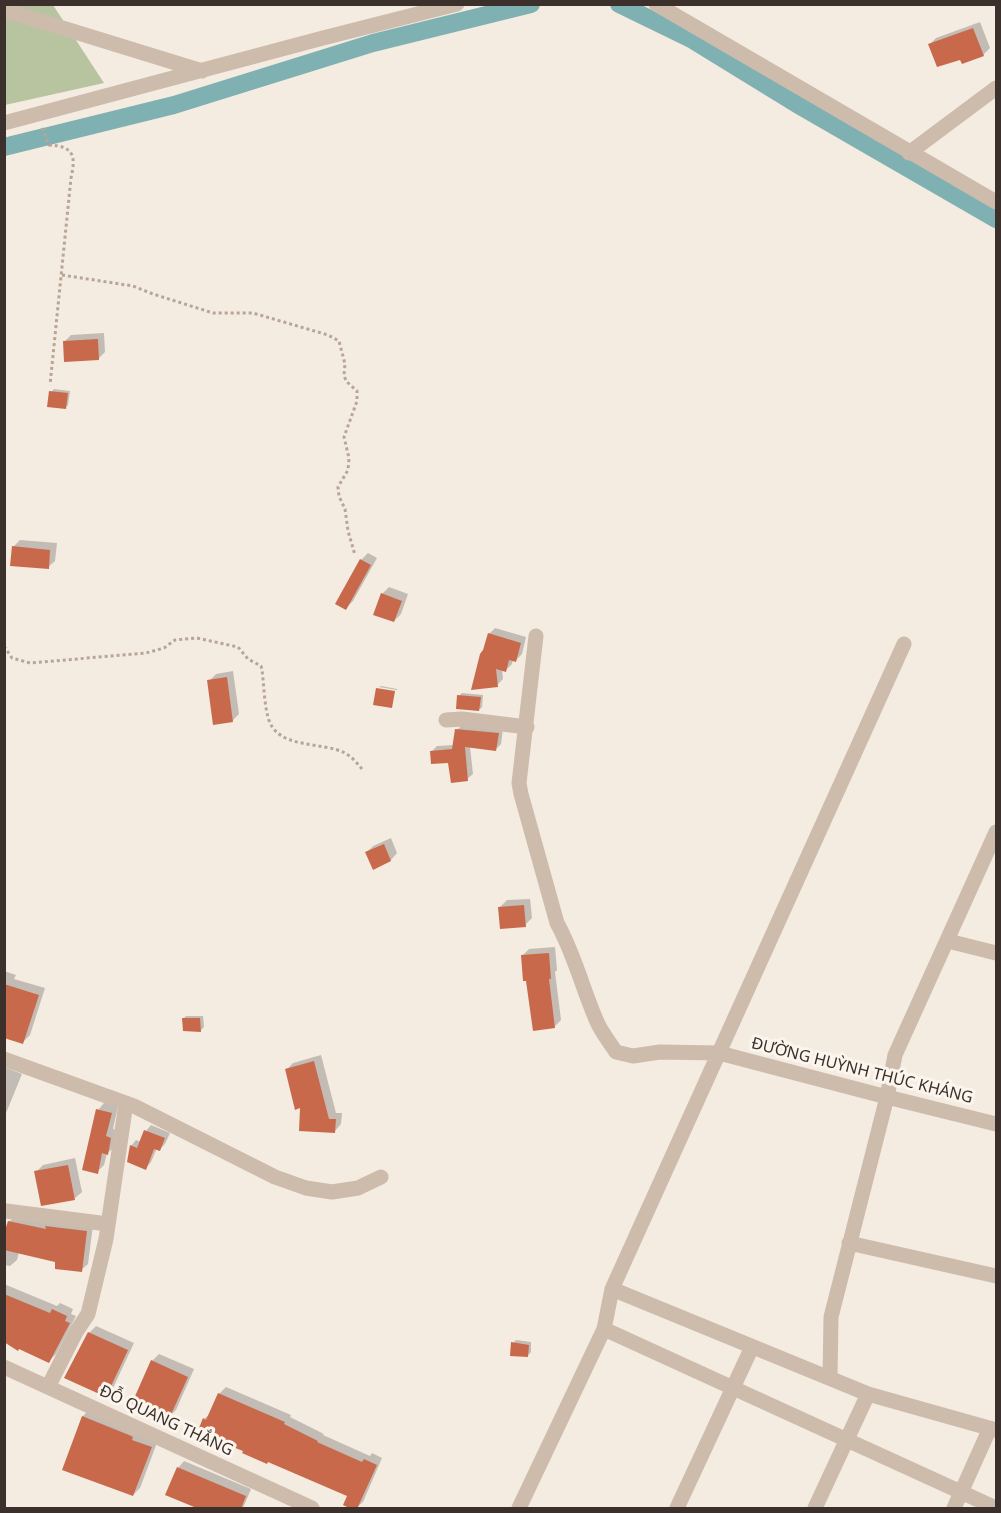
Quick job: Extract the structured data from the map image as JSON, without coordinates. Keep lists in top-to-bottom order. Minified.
{"streets":{"street":["ĐƯỜNG HUỲNH THÚC KHÁNG","ĐỖ QUANG THẮNG"]}}
